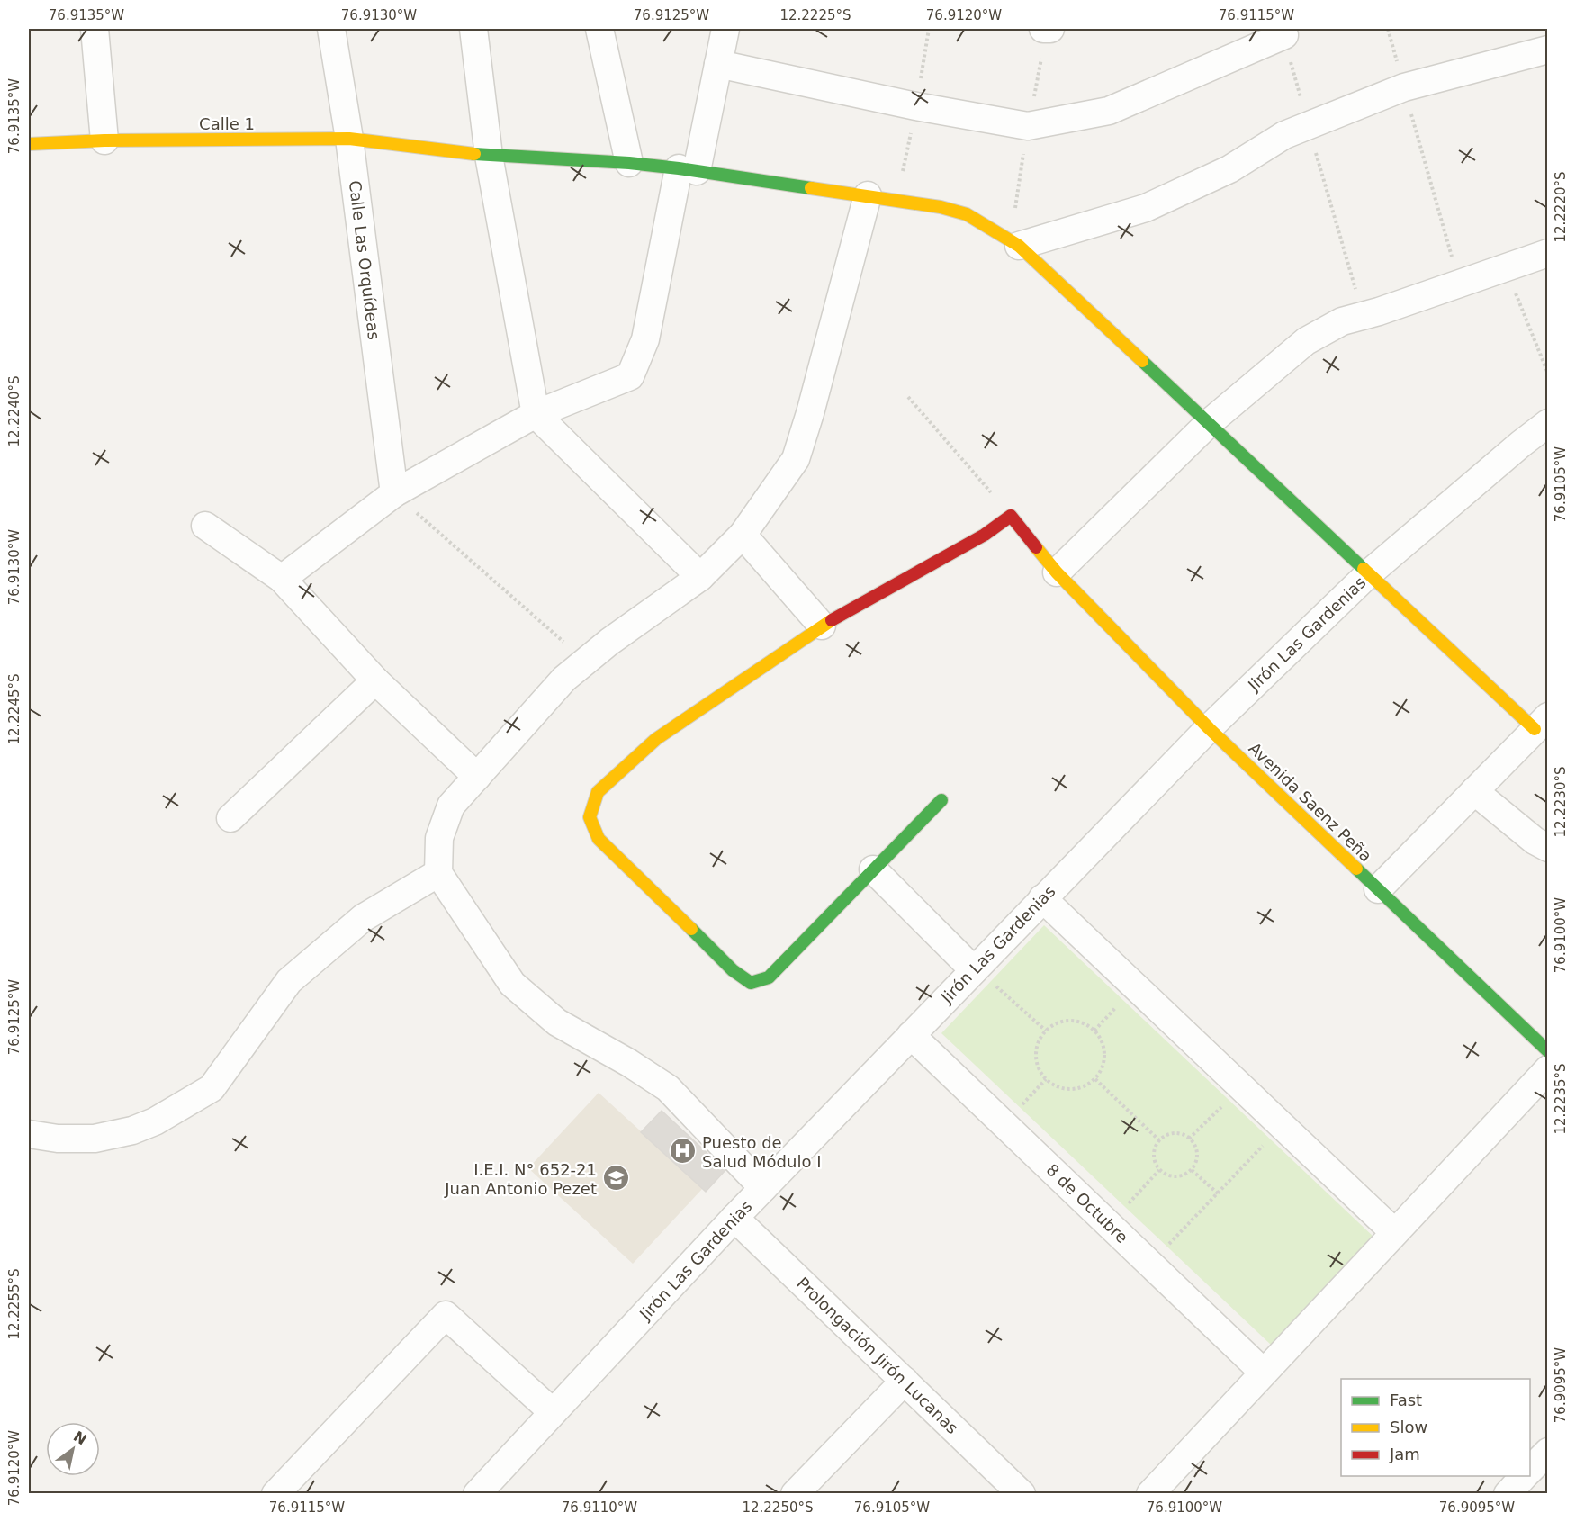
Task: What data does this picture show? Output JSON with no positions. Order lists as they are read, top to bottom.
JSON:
{
  "streets": {
    "street": [
      "Calle 1",
      "Calle Las Orquídeas",
      "Jirón Las Gardenias",
      "Avenida Saenz Peña",
      "8 de Octubre",
      "Prolongación Jirón Lucanas"
    ]
  },
  "crossings": [
    ["Calle 1", "Calle Las Orquídeas"],
    ["Calle 1", "Jirón Las Gardenias"],
    ["Jirón Las Gardenias", "Avenida Saenz Peña"],
    ["Jirón Las Gardenias", "8 de Octubre"],
    ["Jirón Las Gardenias", "Prolongación Jirón Lucanas"]
  ],
  "places": {
    "hospital": ["Puesto de Salud Módulo I"],
    "school or university": ["I.E.I. N° 652-21 Juan Antonio Pezet"]
  },
  "legend": ["Fast", "Slow", "Jam"],
  "north": "top right",
  "coordinates": [
    "76.9135°W",
    "76.9130°W",
    "76.9125°W",
    "12.2225°S",
    "76.9120°W",
    "76.9115°W",
    "12.2220°S",
    "12.2240°S",
    "76.9105°W",
    "12.2245°S",
    "12.2230°S",
    "76.9100°W",
    "12.2235°S",
    "12.2255°S",
    "76.9095°W",
    "76.9110°W",
    "12.2250°S"
  ]
}
